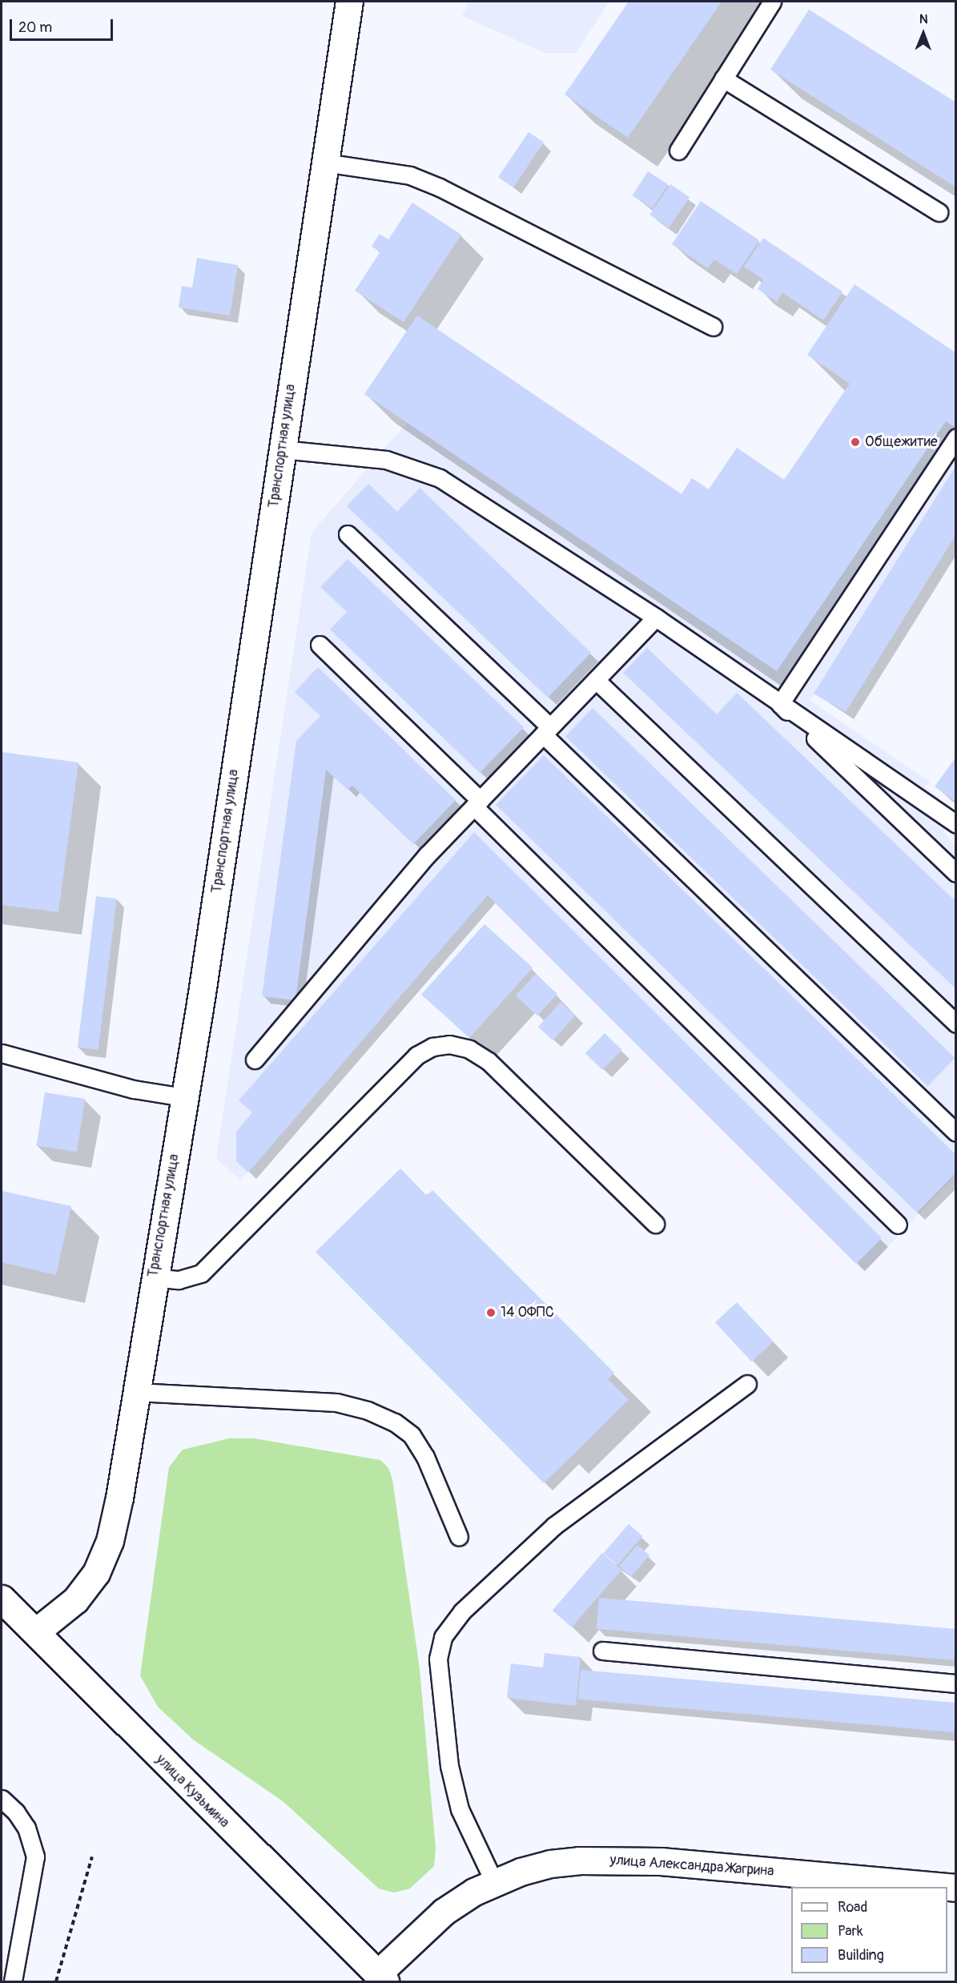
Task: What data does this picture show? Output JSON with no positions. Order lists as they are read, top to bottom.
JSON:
{
  "streets": {
    "street": ["Транспортная улица", "улица Кузьмина", "улица Александра Жагрина"]
  },
  "crossings": [
    ["Транспортная улица", "улица Кузьмина"],
    ["улица Кузьмина", "улица Александра Жагрина"]
  ],
  "places": ["Общежитие", "14 ОФПС"],
  "legend": ["Road", "Park", "Building"],
  "scale_bar": "20 m",
  "north": "top"
}
